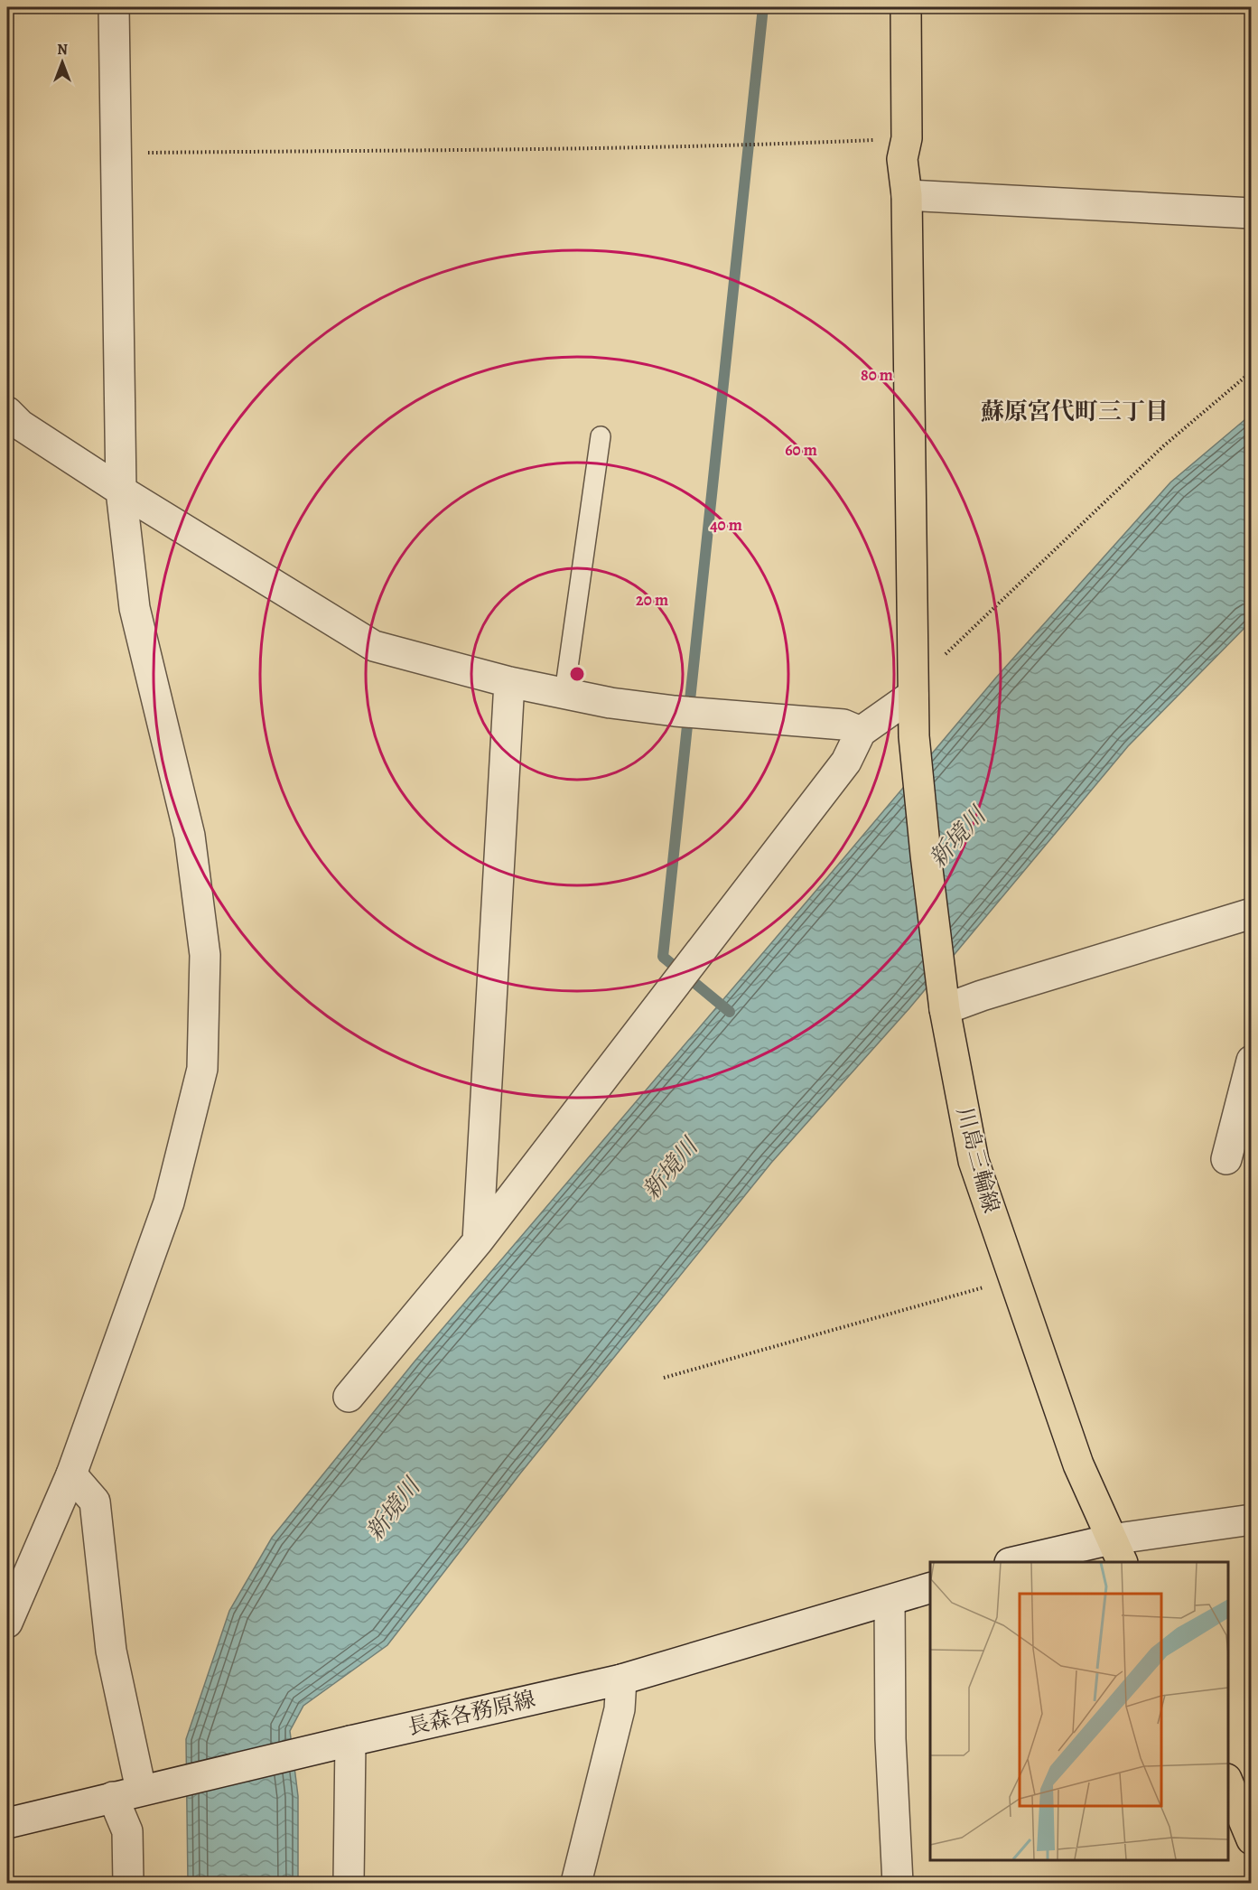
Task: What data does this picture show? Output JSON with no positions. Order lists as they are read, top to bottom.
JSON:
{
  "streets": {
    "main road": ["川島三輪線"],
    "street": ["長森各務原線"]
  },
  "districts": ["蘇原宮代町三丁目"],
  "water": ["新境川"],
  "north": "top",
  "rings": [
    "80 m",
    "60 m",
    "40 m",
    "20 m"
  ]
}
